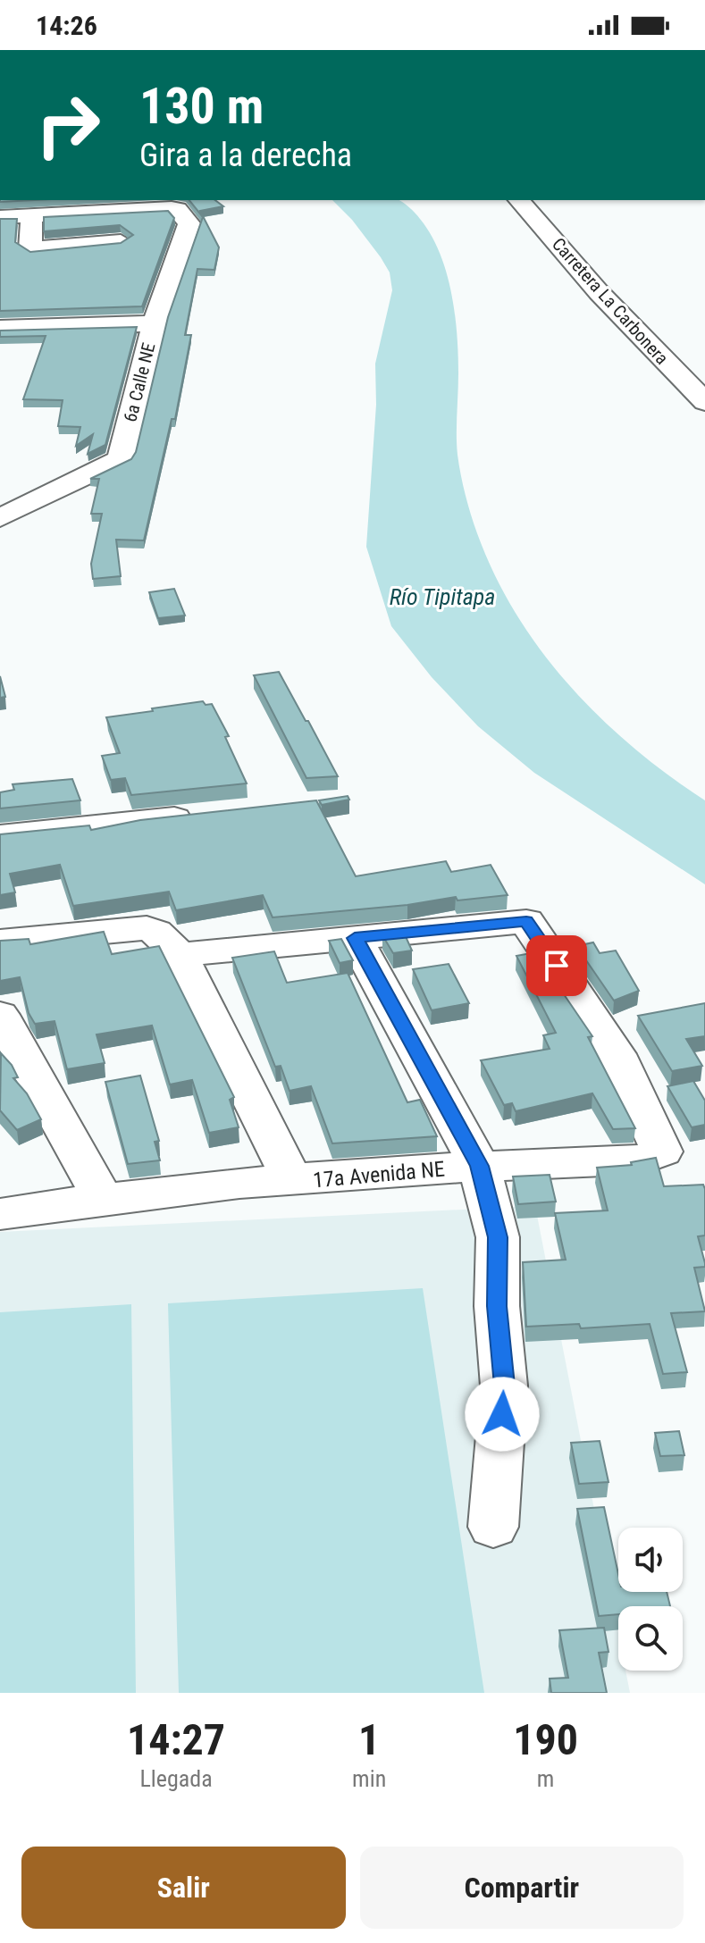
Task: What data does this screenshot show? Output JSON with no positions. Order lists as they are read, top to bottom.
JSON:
{
  "streets": {
    "street": ["Carretera La Carbonera", "6a Calle NE", "17a Avenida NE"]
  },
  "water": ["Río Tipitapa"],
  "page": {
    "status": "14:26",
    "turn": ["130 m", "Gira a la derecha"],
    "eta": [
      "14:27",
      "Llegada",
      "1",
      "min",
      "190",
      "m"
    ],
    "buttons": ["Salir", "Compartir"]
  }
}
